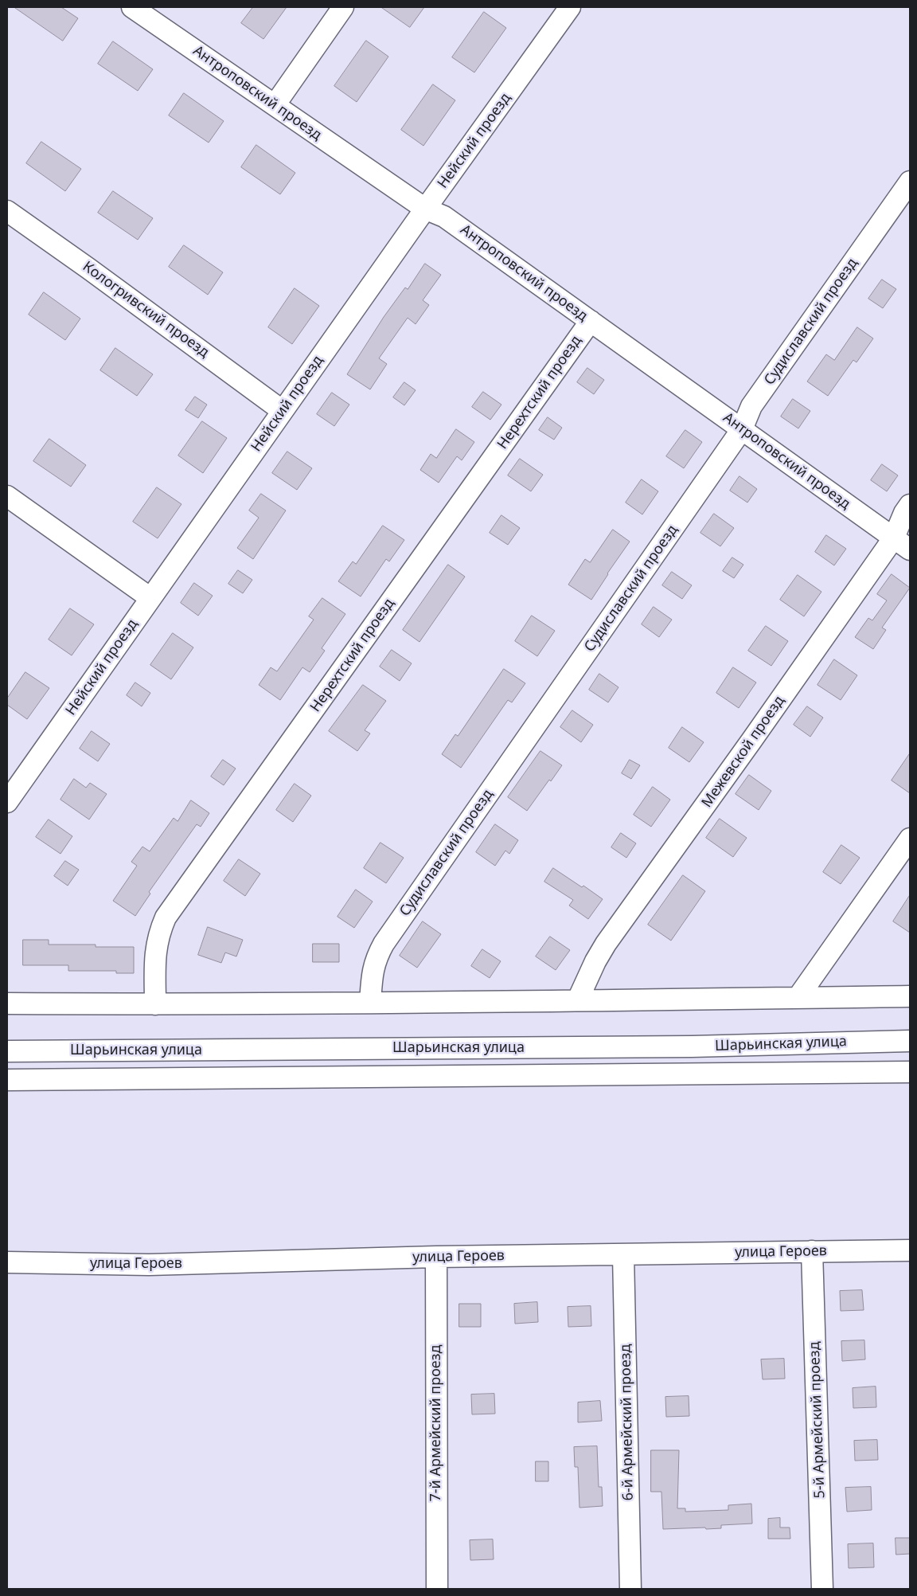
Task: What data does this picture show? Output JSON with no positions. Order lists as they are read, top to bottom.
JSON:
{
  "streets": {
    "street": [
      "Антроповский проезд",
      "Нейский проезд",
      "Кологривский проезд",
      "Судиславский проезд",
      "Нерехтский проезд",
      "Межевской проезд",
      "Шарьинская улица",
      "улица Героев",
      "5-й Армейский проезд",
      "6-й Армейский проезд",
      "7-й Армейский проезд"
    ]
  },
  "crossings": [
    ["Антроповский проезд", "Нейский проезд"],
    ["Антроповский проезд", "Судиславский проезд"],
    ["Антроповский проезд", "Нерехтский проезд"],
    ["Антроповский проезд", "Межевской проезд"],
    ["Нейский проезд", "Кологривский проезд"],
    ["улица Героев", "5-й Армейский проезд"],
    ["улица Героев", "6-й Армейский проезд"],
    ["улица Героев", "7-й Армейский проезд"]
  ]
}
